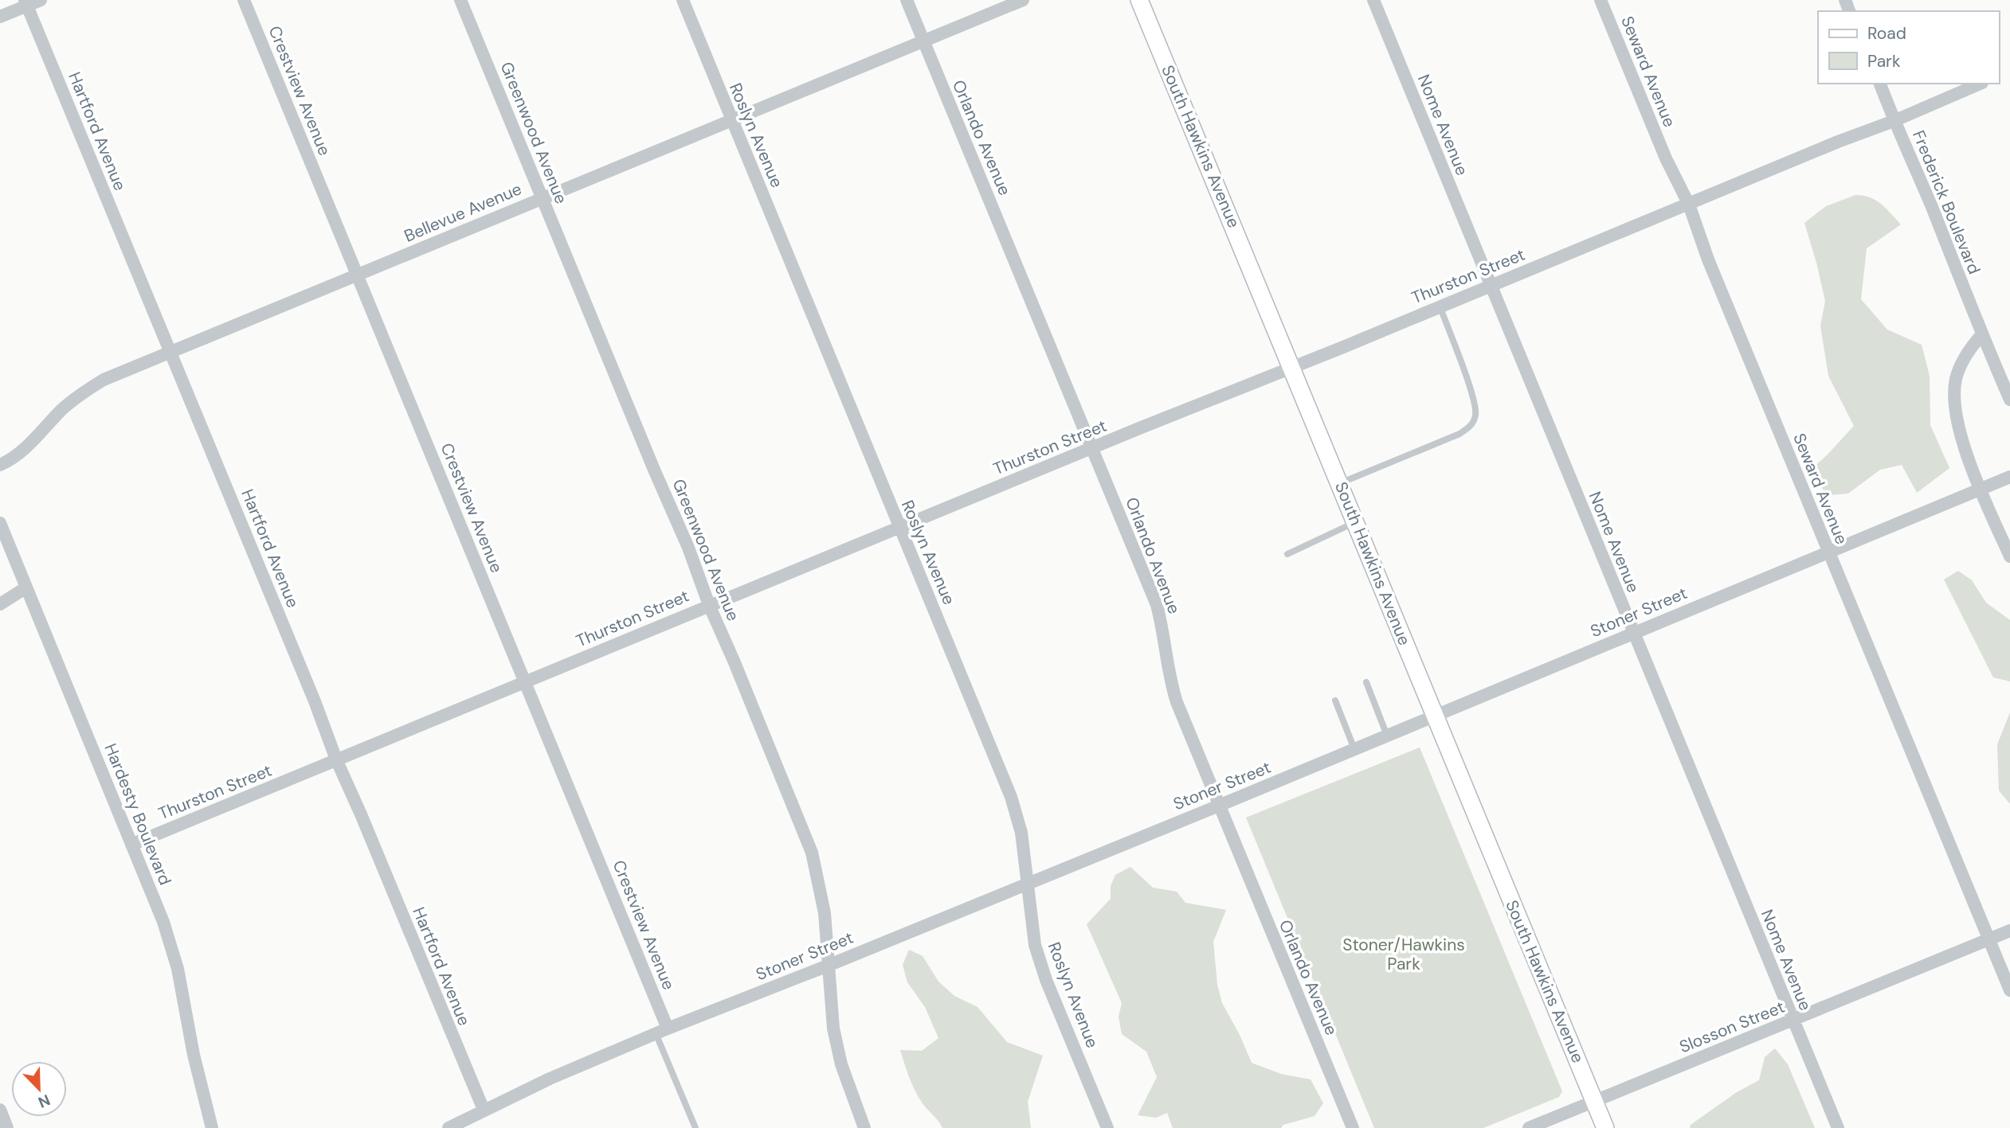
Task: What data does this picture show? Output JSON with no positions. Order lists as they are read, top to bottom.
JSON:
{
  "streets": {
    "street": [
      "Seward Avenue",
      "Crestview Avenue",
      "Nome Avenue",
      "Hartford Avenue",
      "Greenwood Avenue",
      "Roslyn Avenue",
      "Orlando Avenue",
      "South Hawkins Avenue",
      "Frederick Boulevard",
      "Bellevue Avenue",
      "Thurston Street",
      "Stoner Street",
      "Hardesty Boulevard",
      "Slosson Street"
    ]
  },
  "crossings": [
    ["Seward Avenue", "Thurston Street"],
    ["Seward Avenue", "Stoner Street"],
    ["Seward Avenue", "Slosson Street"],
    ["Crestview Avenue", "Bellevue Avenue"],
    ["Crestview Avenue", "Thurston Street"],
    ["Crestview Avenue", "Stoner Street"],
    ["Nome Avenue", "Thurston Street"],
    ["Nome Avenue", "Stoner Street"],
    ["Nome Avenue", "Slosson Street"],
    ["Hartford Avenue", "Bellevue Avenue"],
    ["Hartford Avenue", "Thurston Street"],
    ["Hartford Avenue", "Stoner Street"],
    ["Greenwood Avenue", "Bellevue Avenue"],
    ["Greenwood Avenue", "Thurston Street"],
    ["Greenwood Avenue", "Stoner Street"],
    ["Roslyn Avenue", "Bellevue Avenue"],
    ["Roslyn Avenue", "Thurston Street"],
    ["Roslyn Avenue", "Stoner Street"],
    ["Orlando Avenue", "Bellevue Avenue"],
    ["Orlando Avenue", "Thurston Street"],
    ["Orlando Avenue", "Stoner Street"],
    ["South Hawkins Avenue", "Thurston Street"],
    ["South Hawkins Avenue", "Stoner Street"],
    ["South Hawkins Avenue", "Slosson Street"],
    ["Frederick Boulevard", "Thurston Street"],
    ["Thurston Street", "Hardesty Boulevard"]
  ],
  "parks": ["Stoner/Hawkins Park"],
  "legend": ["Road", "Park"],
  "north": "bottom right"
}
